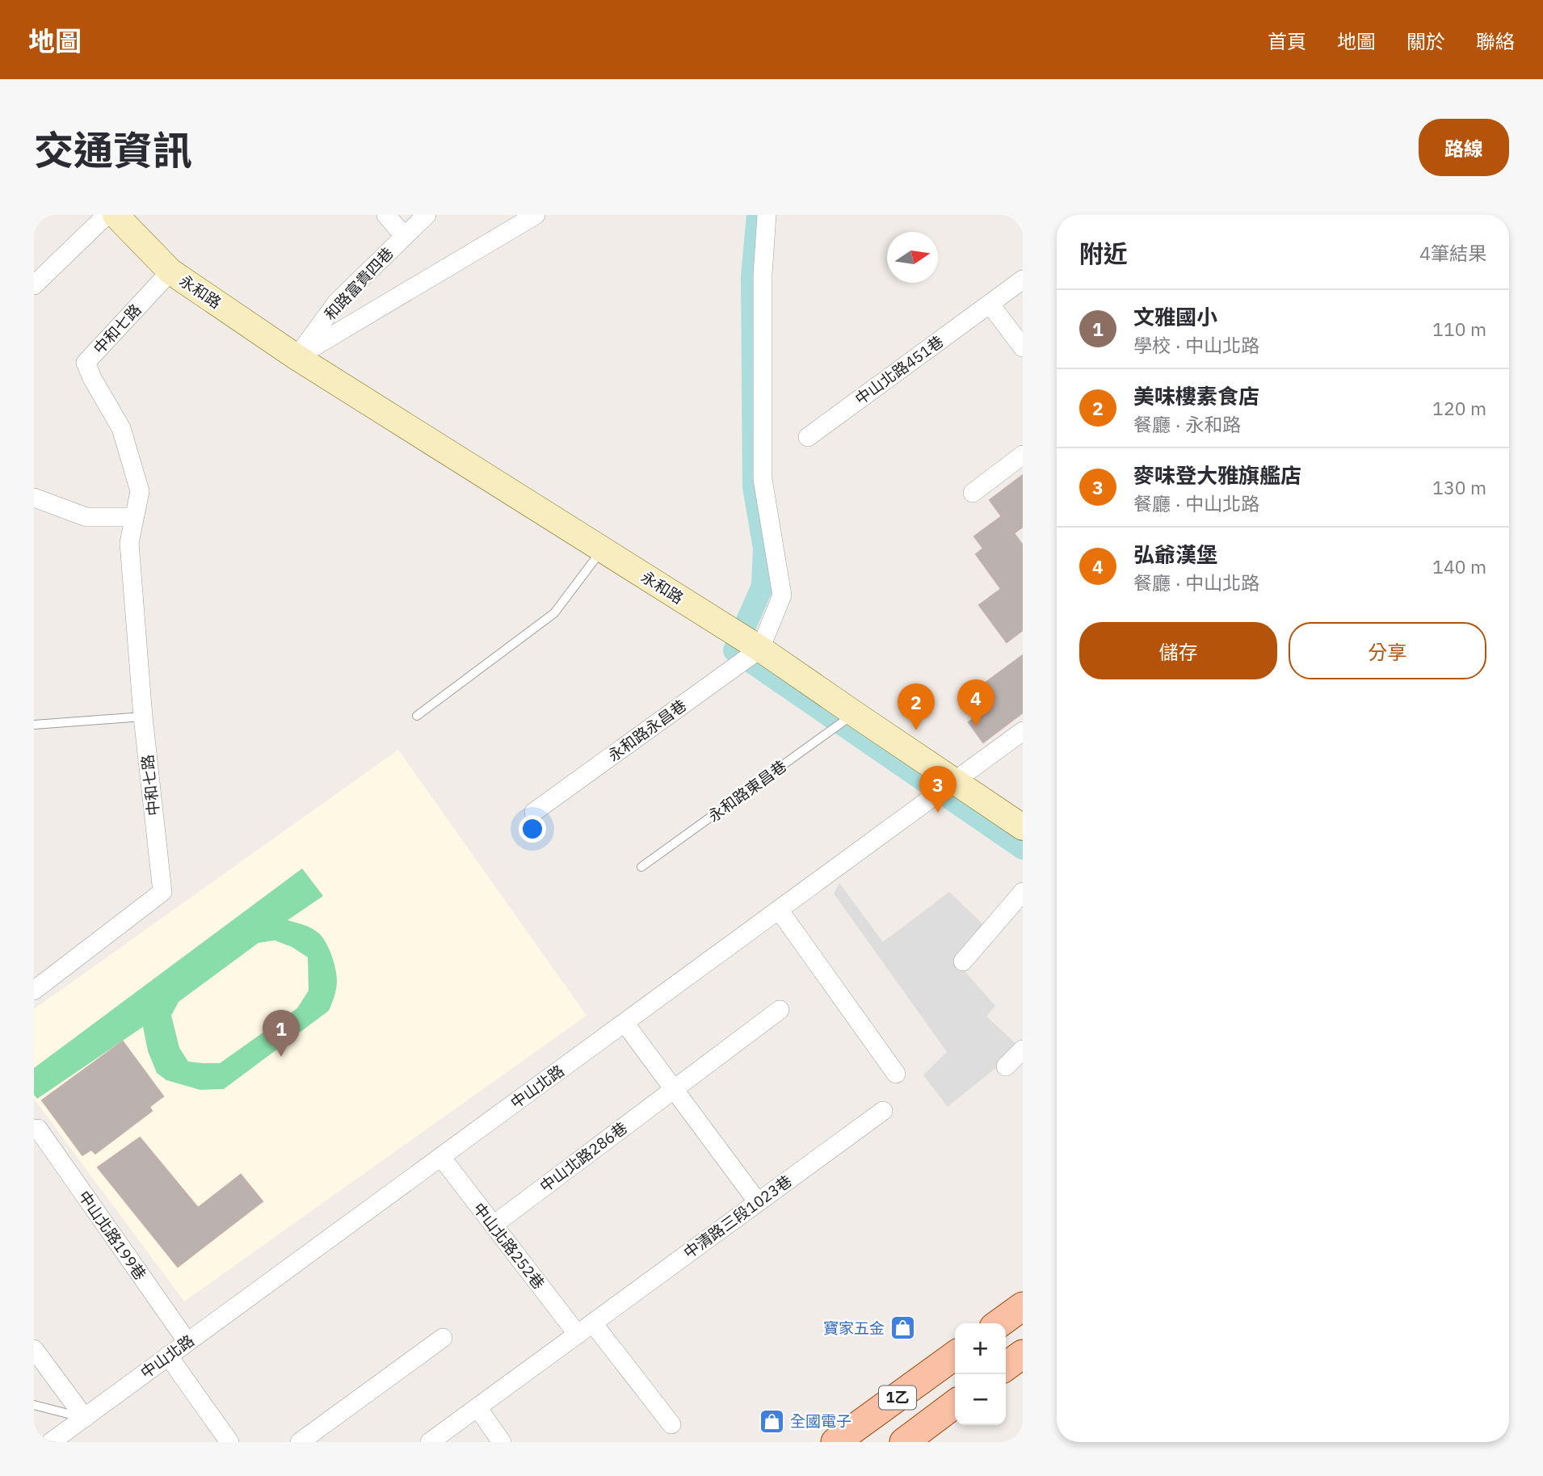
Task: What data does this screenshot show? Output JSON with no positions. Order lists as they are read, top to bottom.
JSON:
{
  "streets": {
    "main road": ["永和路", "1乙"],
    "street": [
      "和路富貴四巷",
      "中和七路",
      "中山北路451巷",
      "永和路永昌巷",
      "中山北路",
      "中山北路286巷",
      "中清路三段1023巷",
      "中山北路199巷",
      "中山北路252巷"
    ],
    "lane": ["永和路東昌巷"]
  },
  "crossings": [
    ["和路富貴四巷", "永和路"],
    ["永和路", "中和七路"],
    ["永和路", "永和路永昌巷"],
    ["永和路", "永和路東昌巷"],
    ["永和路", "中山北路"],
    ["中山北路", "中山北路199巷"],
    ["中山北路", "中山北路252巷"],
    ["中山北路286巷", "中山北路252巷"],
    ["中清路三段1023巷", "中山北路252巷"]
  ],
  "places": {
    "shop": ["寶家五金", "全國電子"]
  },
  "north": "right",
  "page": {
    "header": "地圖",
    "nav": [
      "首頁",
      "地圖",
      "關於",
      "聯絡"
    ],
    "title": "交通資訊",
    "buttons": [
      "路線",
      ["儲存", "分享"]
    ],
    "heading": ["附近", "4筆結果"],
    "list": [
      {
        "mark": "1",
        "name": "文雅國小",
        "note": "學校 · 中山北路",
        "value": "110 m"
      },
      {
        "mark": "2",
        "name": "美味樓素食店",
        "note": "餐廳 · 永和路",
        "value": "120 m"
      },
      {
        "mark": "3",
        "name": "麥味登大雅旗艦店",
        "note": "餐廳 · 中山北路",
        "value": "130 m"
      },
      {
        "mark": "4",
        "name": "弘爺漢堡",
        "note": "餐廳 · 中山北路",
        "value": "140 m"
      }
    ],
    "pins": [
      "4",
      "2",
      "3",
      "1"
    ],
    "map_buttons": ["+", "−"]
  }
}
